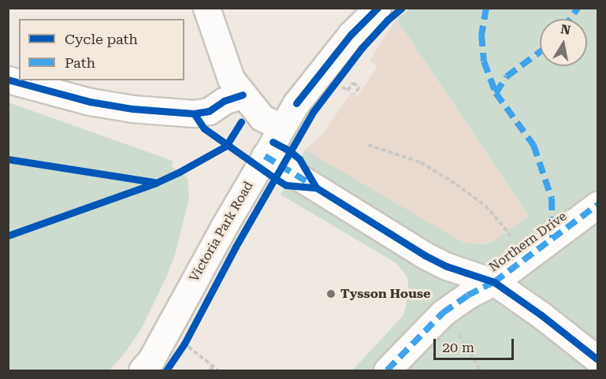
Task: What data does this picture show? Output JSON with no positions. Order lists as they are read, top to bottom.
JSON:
{
  "streets": {
    "street": ["Victoria Park Road", "Northern Drive"]
  },
  "places": ["Tysson House"],
  "legend": ["Cycle path", "Path"],
  "scale_bar": "20 m",
  "north": "top"
}
